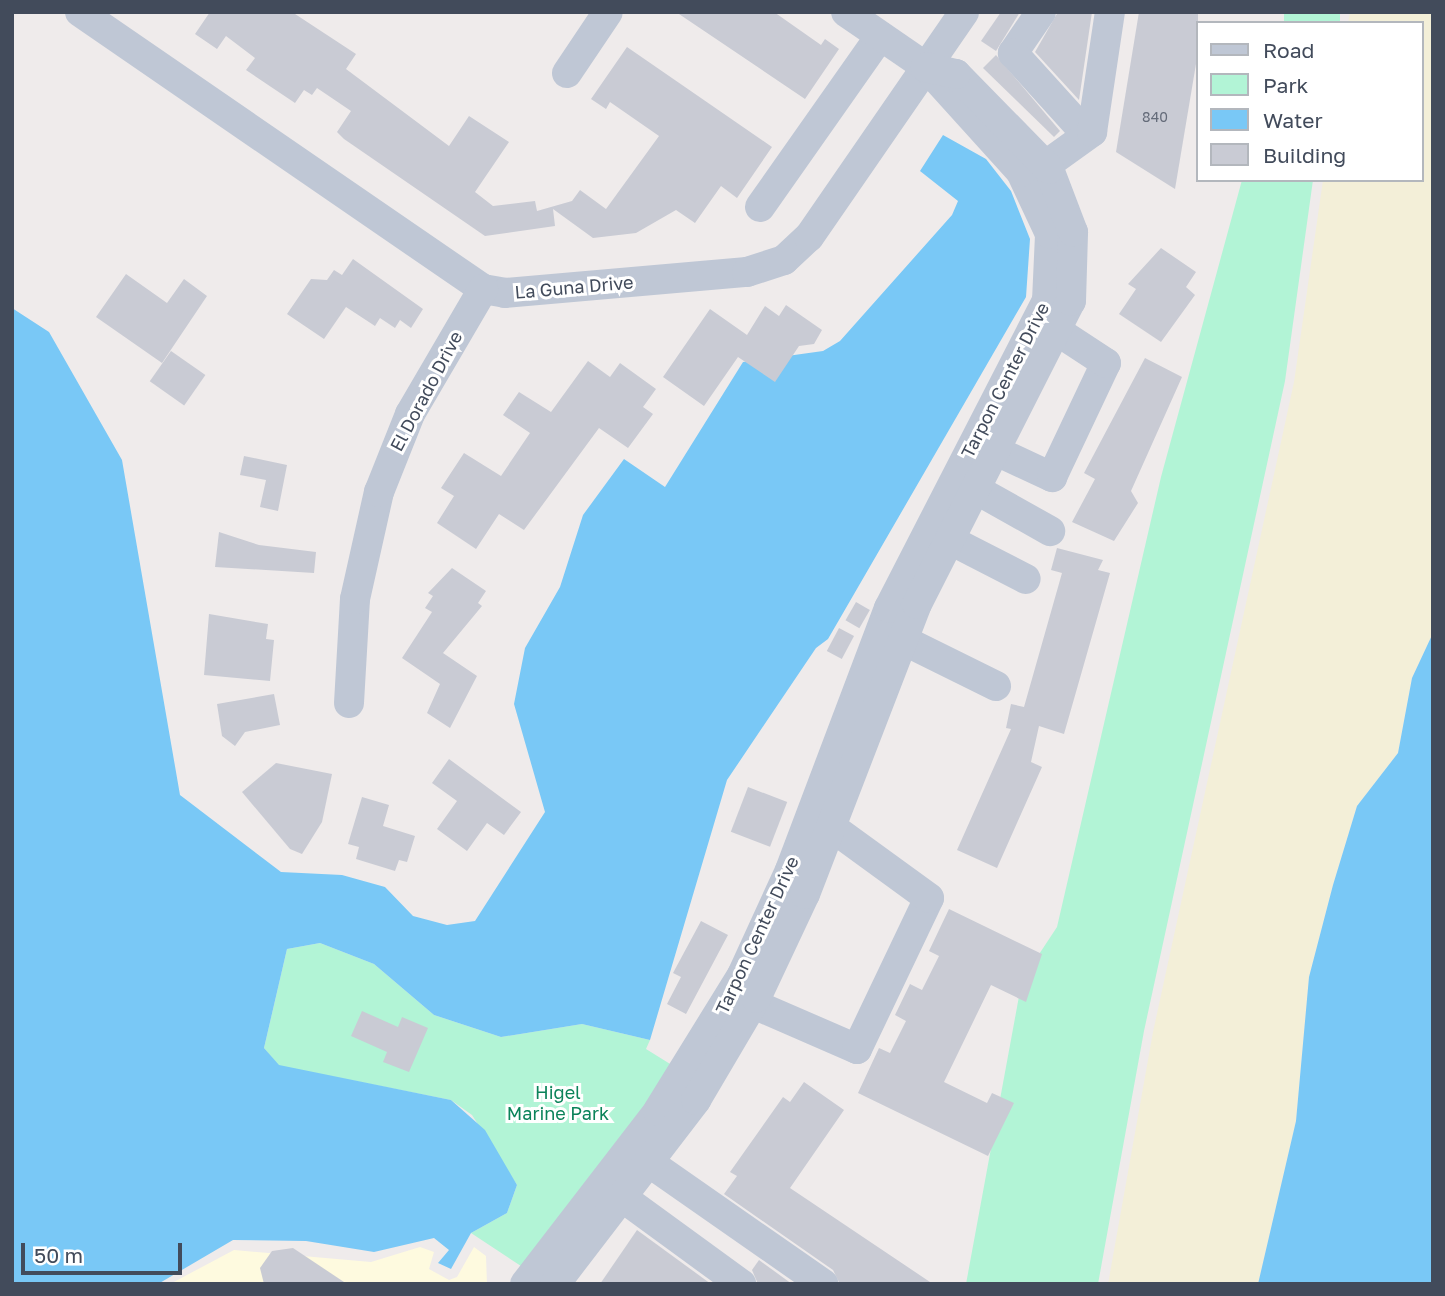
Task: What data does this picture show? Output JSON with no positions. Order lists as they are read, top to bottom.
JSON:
{
  "streets": {
    "street": ["La Guna Drive", "Tarpon Center Drive", "El Dorado Drive"]
  },
  "crossings": [
    ["La Guna Drive", "Tarpon Center Drive"],
    ["La Guna Drive", "El Dorado Drive"]
  ],
  "parks": ["Higel Marine Park"],
  "house_numbers": ["840"],
  "legend": [
    "Road",
    "Park",
    "Water",
    "Building"
  ],
  "scale_bar": "50 m"
}
